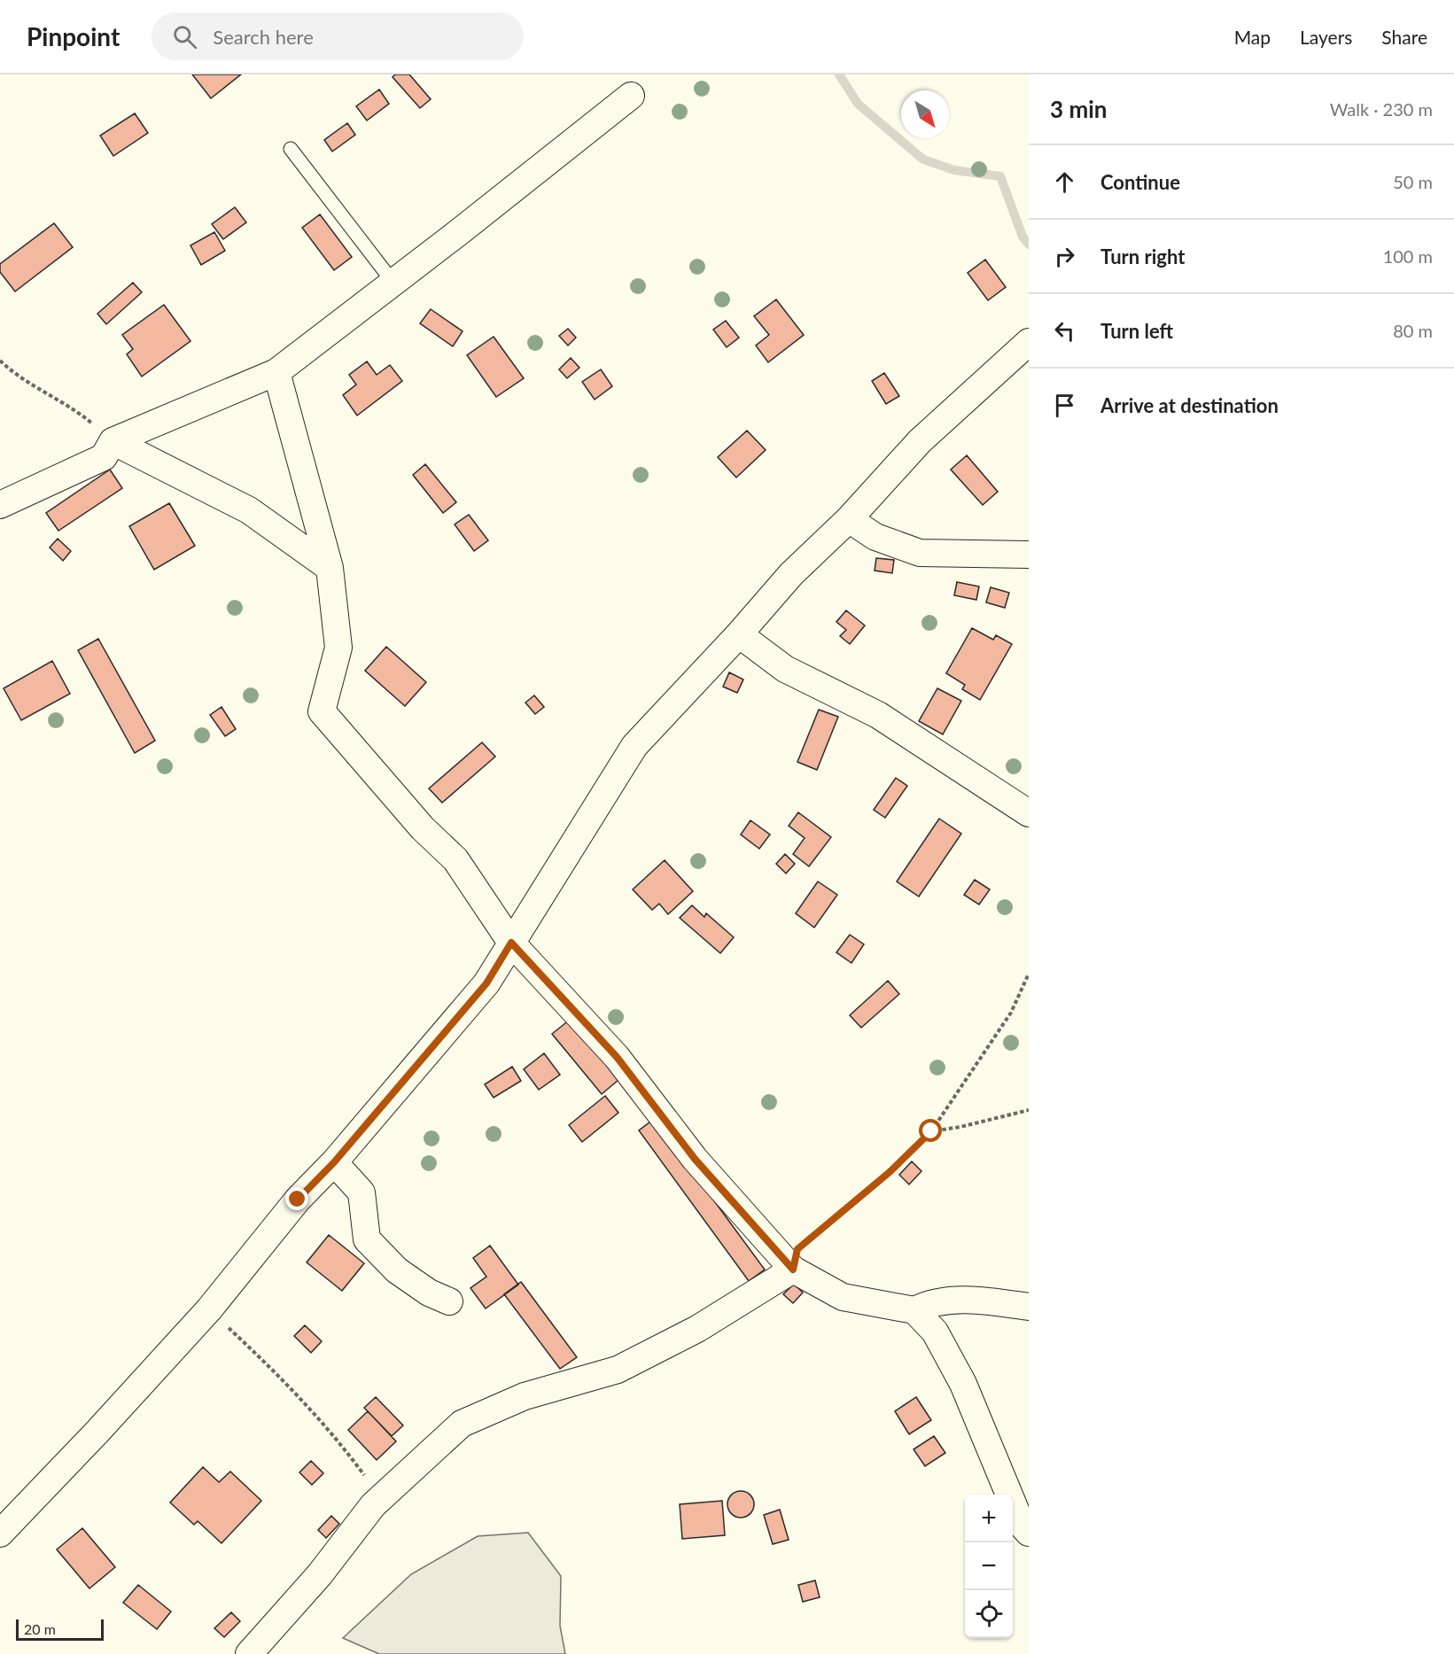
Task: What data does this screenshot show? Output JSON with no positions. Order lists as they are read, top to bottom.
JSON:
{
  "scale_bar": "20 m",
  "north": "bottom right",
  "page": {
    "header": "Pinpoint",
    "search": "Search here",
    "nav": ["Map", "Layers", "Share"],
    "heading": ["3 min", "Walk · 230 m"],
    "list": [
      ["Continue", "50 m"],
      ["Turn right", "100 m"],
      ["Turn left", "80 m"],
      "Arrive at destination"
    ],
    "map_buttons": ["+", "−"],
    "scale": "20 m"
  }
}
